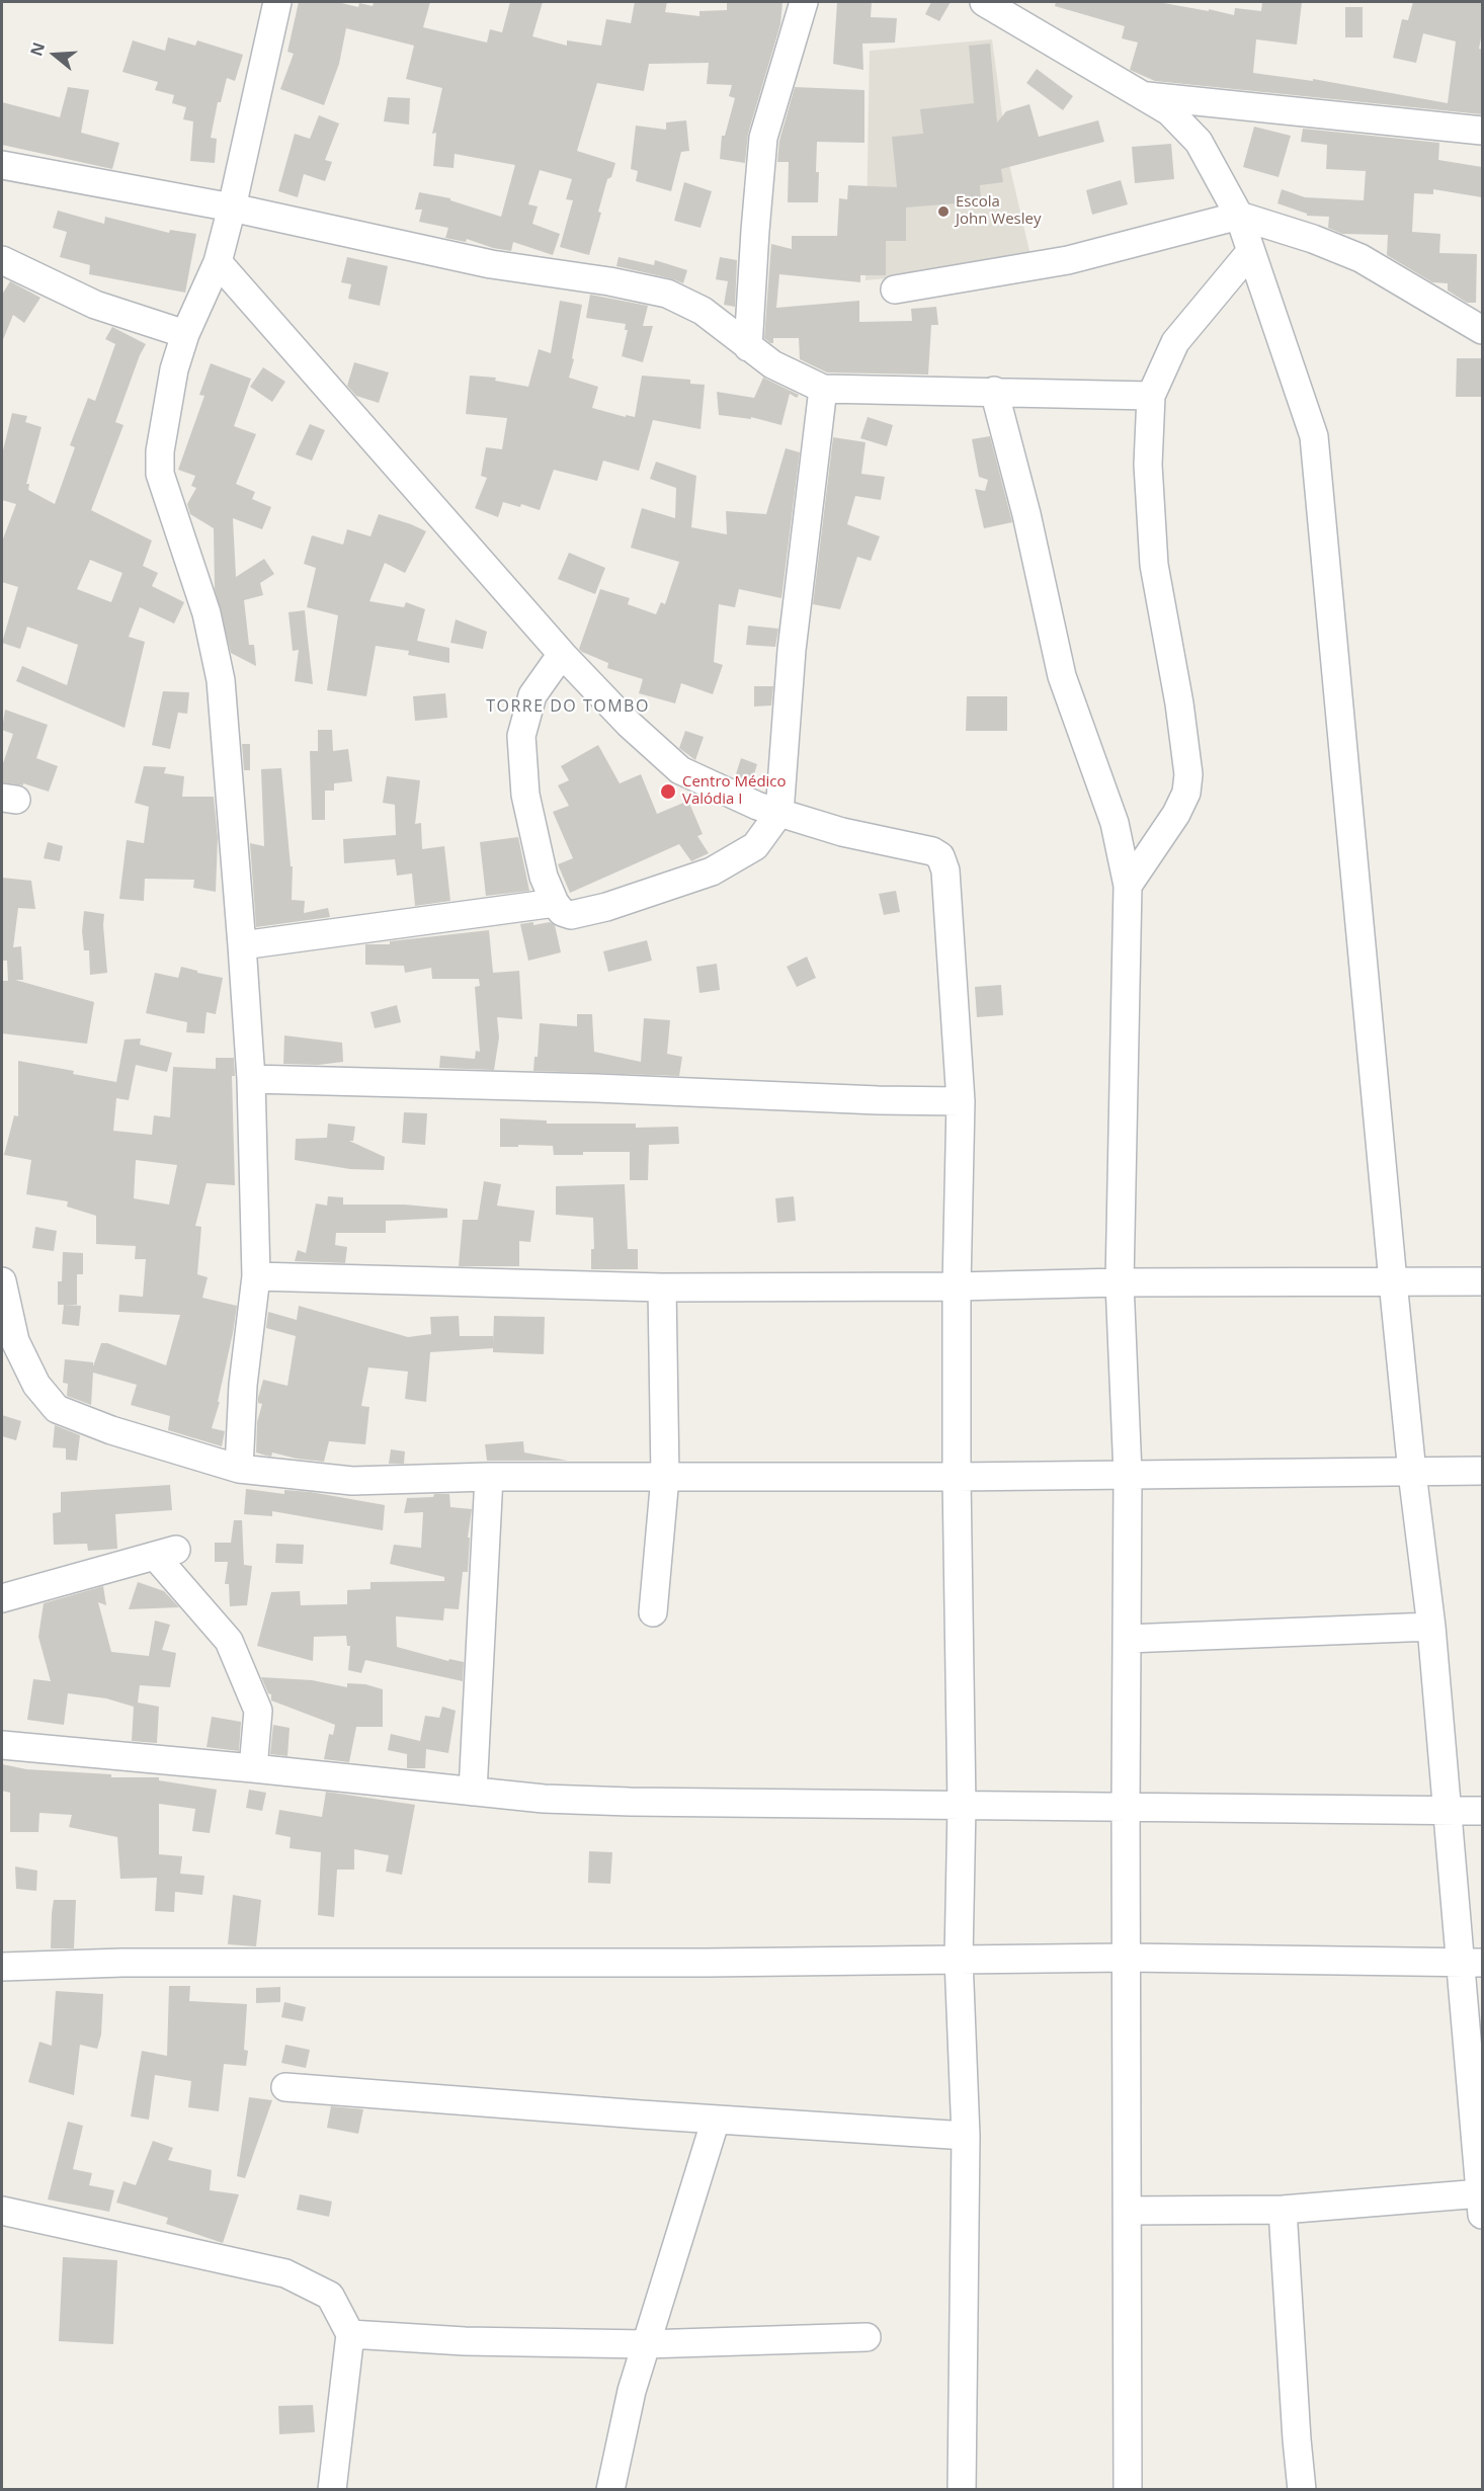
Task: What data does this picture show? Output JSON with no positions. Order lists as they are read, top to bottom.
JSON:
{
  "districts": ["TORRE DO TOMBO"],
  "places": ["Escola John Wesley", "Centro Médico Valódia I"],
  "north": "left"
}
